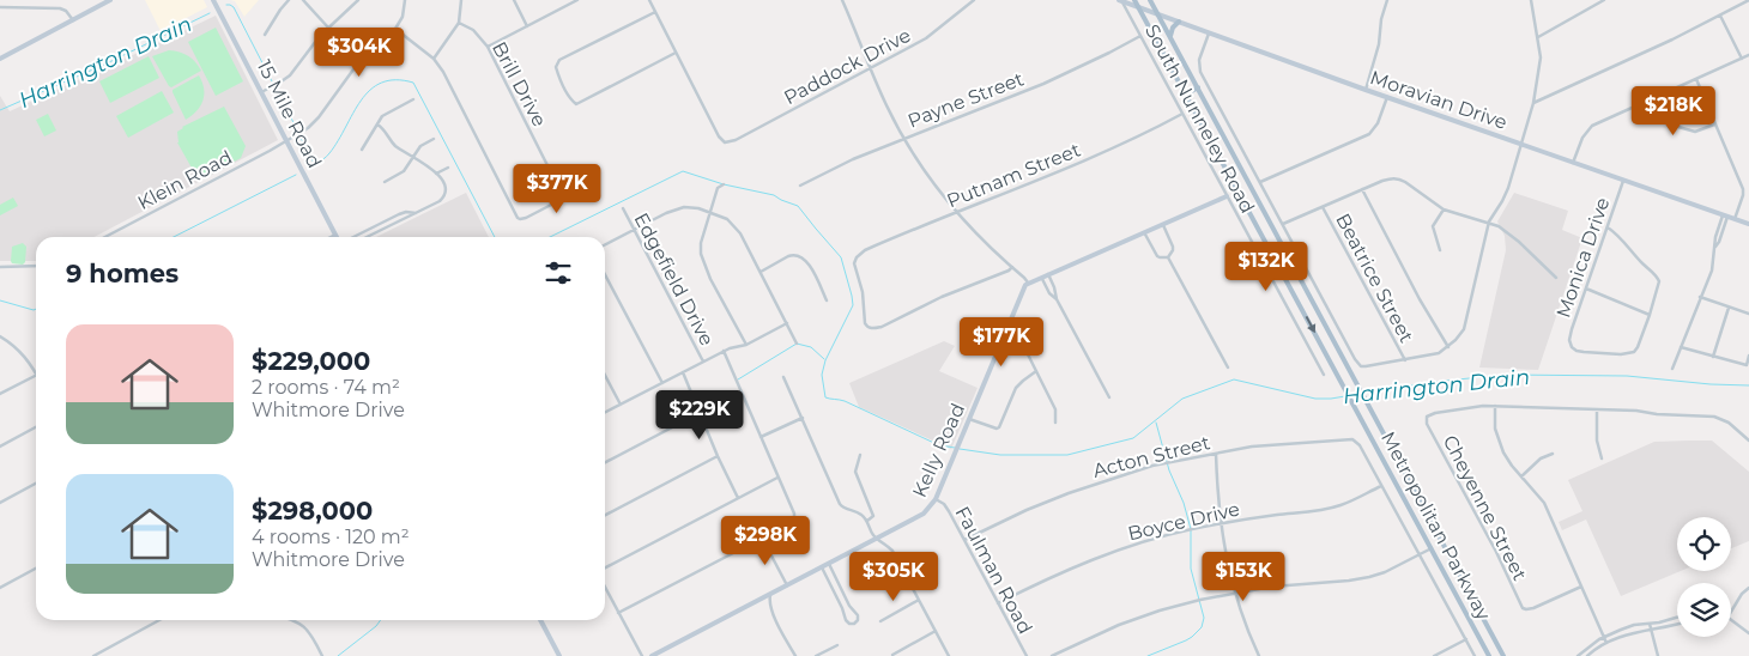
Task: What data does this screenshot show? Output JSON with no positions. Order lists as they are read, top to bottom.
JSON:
{
  "streets": {
    "main road": ["Metropolitan Parkway"],
    "street": [
      "Paddock Drive",
      "Brill Drive",
      "Payne Street",
      "Moravian Drive",
      "15 Mile Road",
      "South Nunneley Road",
      "Putnam Street",
      "Klein Road",
      "Monica Drive",
      "Beatrice Street",
      "Edgefield Drive",
      "Kelly Road",
      "Acton Street",
      "Cheyenne Street",
      "Boyce Drive",
      "Faulman Road"
    ]
  },
  "crossings": [
    ["Payne Street", "South Nunneley Road"],
    ["Moravian Drive", "South Nunneley Road"],
    ["Moravian Drive", "Monica Drive"],
    ["Moravian Drive", "Metropolitan Parkway"],
    ["15 Mile Road", "Klein Road"],
    ["South Nunneley Road", "Putnam Street"],
    ["Kelly Road", "Faulman Road"],
    ["Acton Street", "Boyce Drive"],
    ["Acton Street", "Faulman Road"],
    ["Boyce Drive", "Faulman Road"]
  ],
  "water": ["Harrington Drain"],
  "page": {
    "price": [
      "$304K",
      "$218K",
      "$377K",
      "$132K",
      "$177K",
      "$229K",
      "$298K",
      "$305K",
      "$153K"
    ],
    "heading": "9 homes",
    "list": [
      {
        "name": "$229,000",
        "note": "2 rooms · 74 m² · Whitmore Drive"
      },
      {
        "name": "$298,000",
        "note": "4 rooms · 120 m² · Whitmore Drive"
      }
    ]
  }
}
